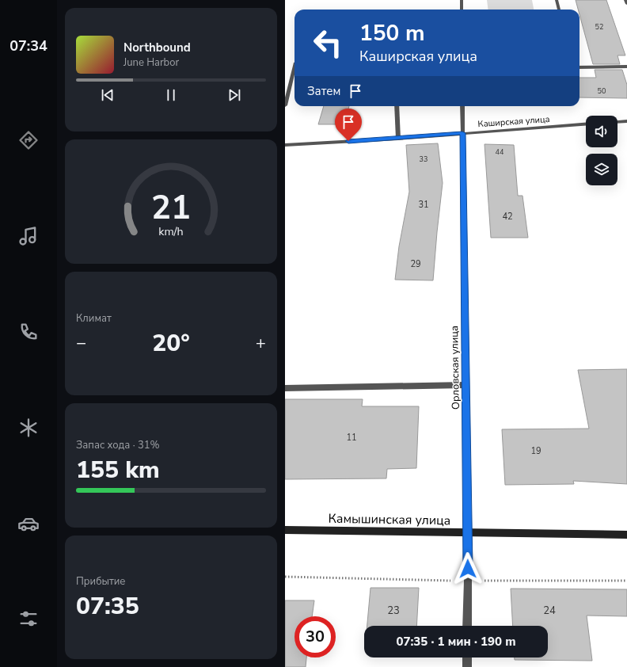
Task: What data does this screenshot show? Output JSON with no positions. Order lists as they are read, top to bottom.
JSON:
{
  "streets": {
    "street": ["Каширская улица", "Орловская улица", "Камышинская улица"]
  },
  "crossings": [
    ["Каширская улица", "Орловская улица"],
    ["Орловская улица", "Камышинская улица"]
  ],
  "house_numbers": [
    "52",
    "50",
    "44",
    "33",
    "31",
    "42",
    "29",
    "11",
    "19",
    "23",
    "24"
  ],
  "page": {
    "tabs": "07:34",
    "turn": ["150 m", "Каширская улица"],
    "song": ["Northbound", "June Harbor"],
    "then": "Затем",
    "tile": [
      "Климат",
      ["Запас хода · 31%", "155 km"],
      ["Прибытие", "07:35"]
    ],
    "heat": ["−", "20°", "+"],
    "limit": "30",
    "trip": "07:35 · 1 мин · 190 m",
    "gauge": ["21", "km/h"]
  }
}
